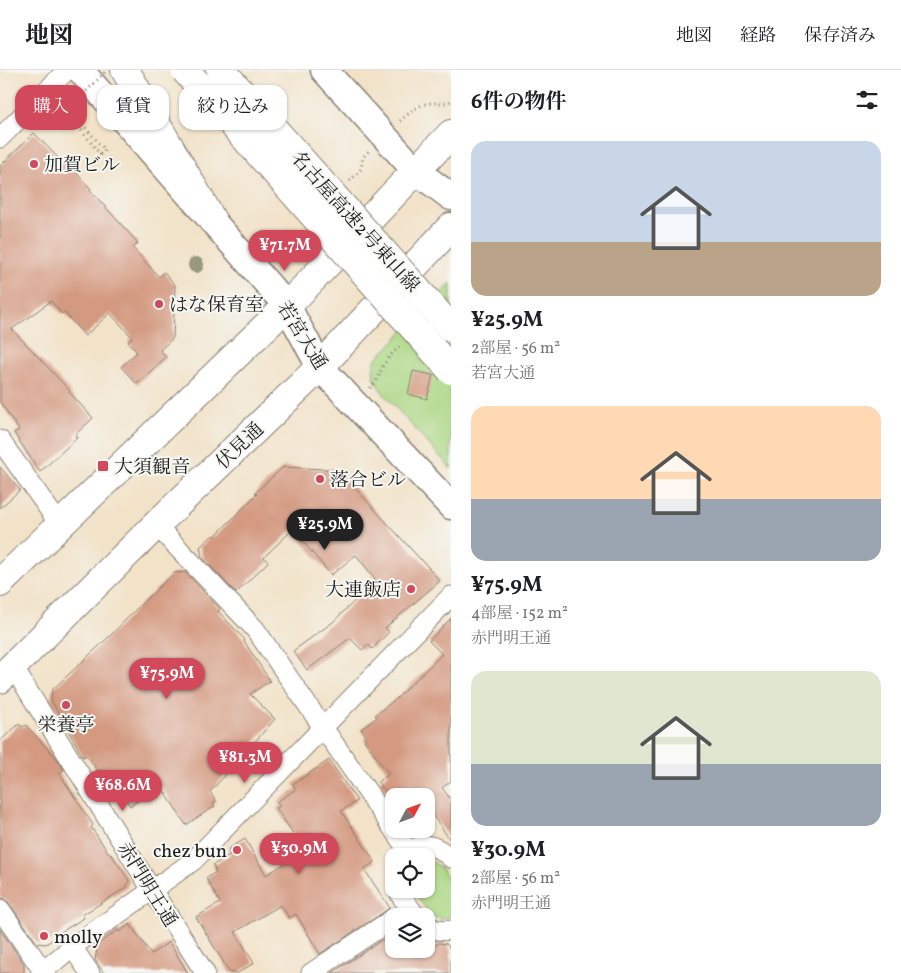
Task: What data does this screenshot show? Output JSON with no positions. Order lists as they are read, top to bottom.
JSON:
{
  "streets": {
    "highway": ["名古屋高速2号東山線", "伏見通"],
    "street": ["若宮大通", "赤門明王通"]
  },
  "crossings": [
    ["若宮大通", "伏見通"],
    ["伏見通", "赤門明王通"]
  ],
  "places": {
    "other": [
      "加賀ビル",
      "はな保育室",
      "落合ビル",
      "大連飯店",
      "栄養亭",
      "chez bun",
      "molly"
    ],
    "transit": ["大須観音"]
  },
  "north": "top right",
  "page": {
    "header": "地図",
    "nav": ["地図", "経路", "保存済み"],
    "heading": "6件の物件",
    "chip": ["購入", "賃貸", "絞り込み"],
    "list": [
      {
        "name": "¥25.9M",
        "note": "2部屋 · 56 m² · 若宮大通"
      },
      {
        "name": "¥75.9M",
        "note": "4部屋 · 152 m² · 赤門明王通"
      },
      {
        "name": "¥30.9M",
        "note": "2部屋 · 56 m² · 赤門明王通"
      }
    ],
    "price": [
      "¥71.7M",
      "¥25.9M",
      "¥75.9M",
      "¥81.3M",
      "¥68.6M",
      "¥30.9M"
    ]
  }
}
